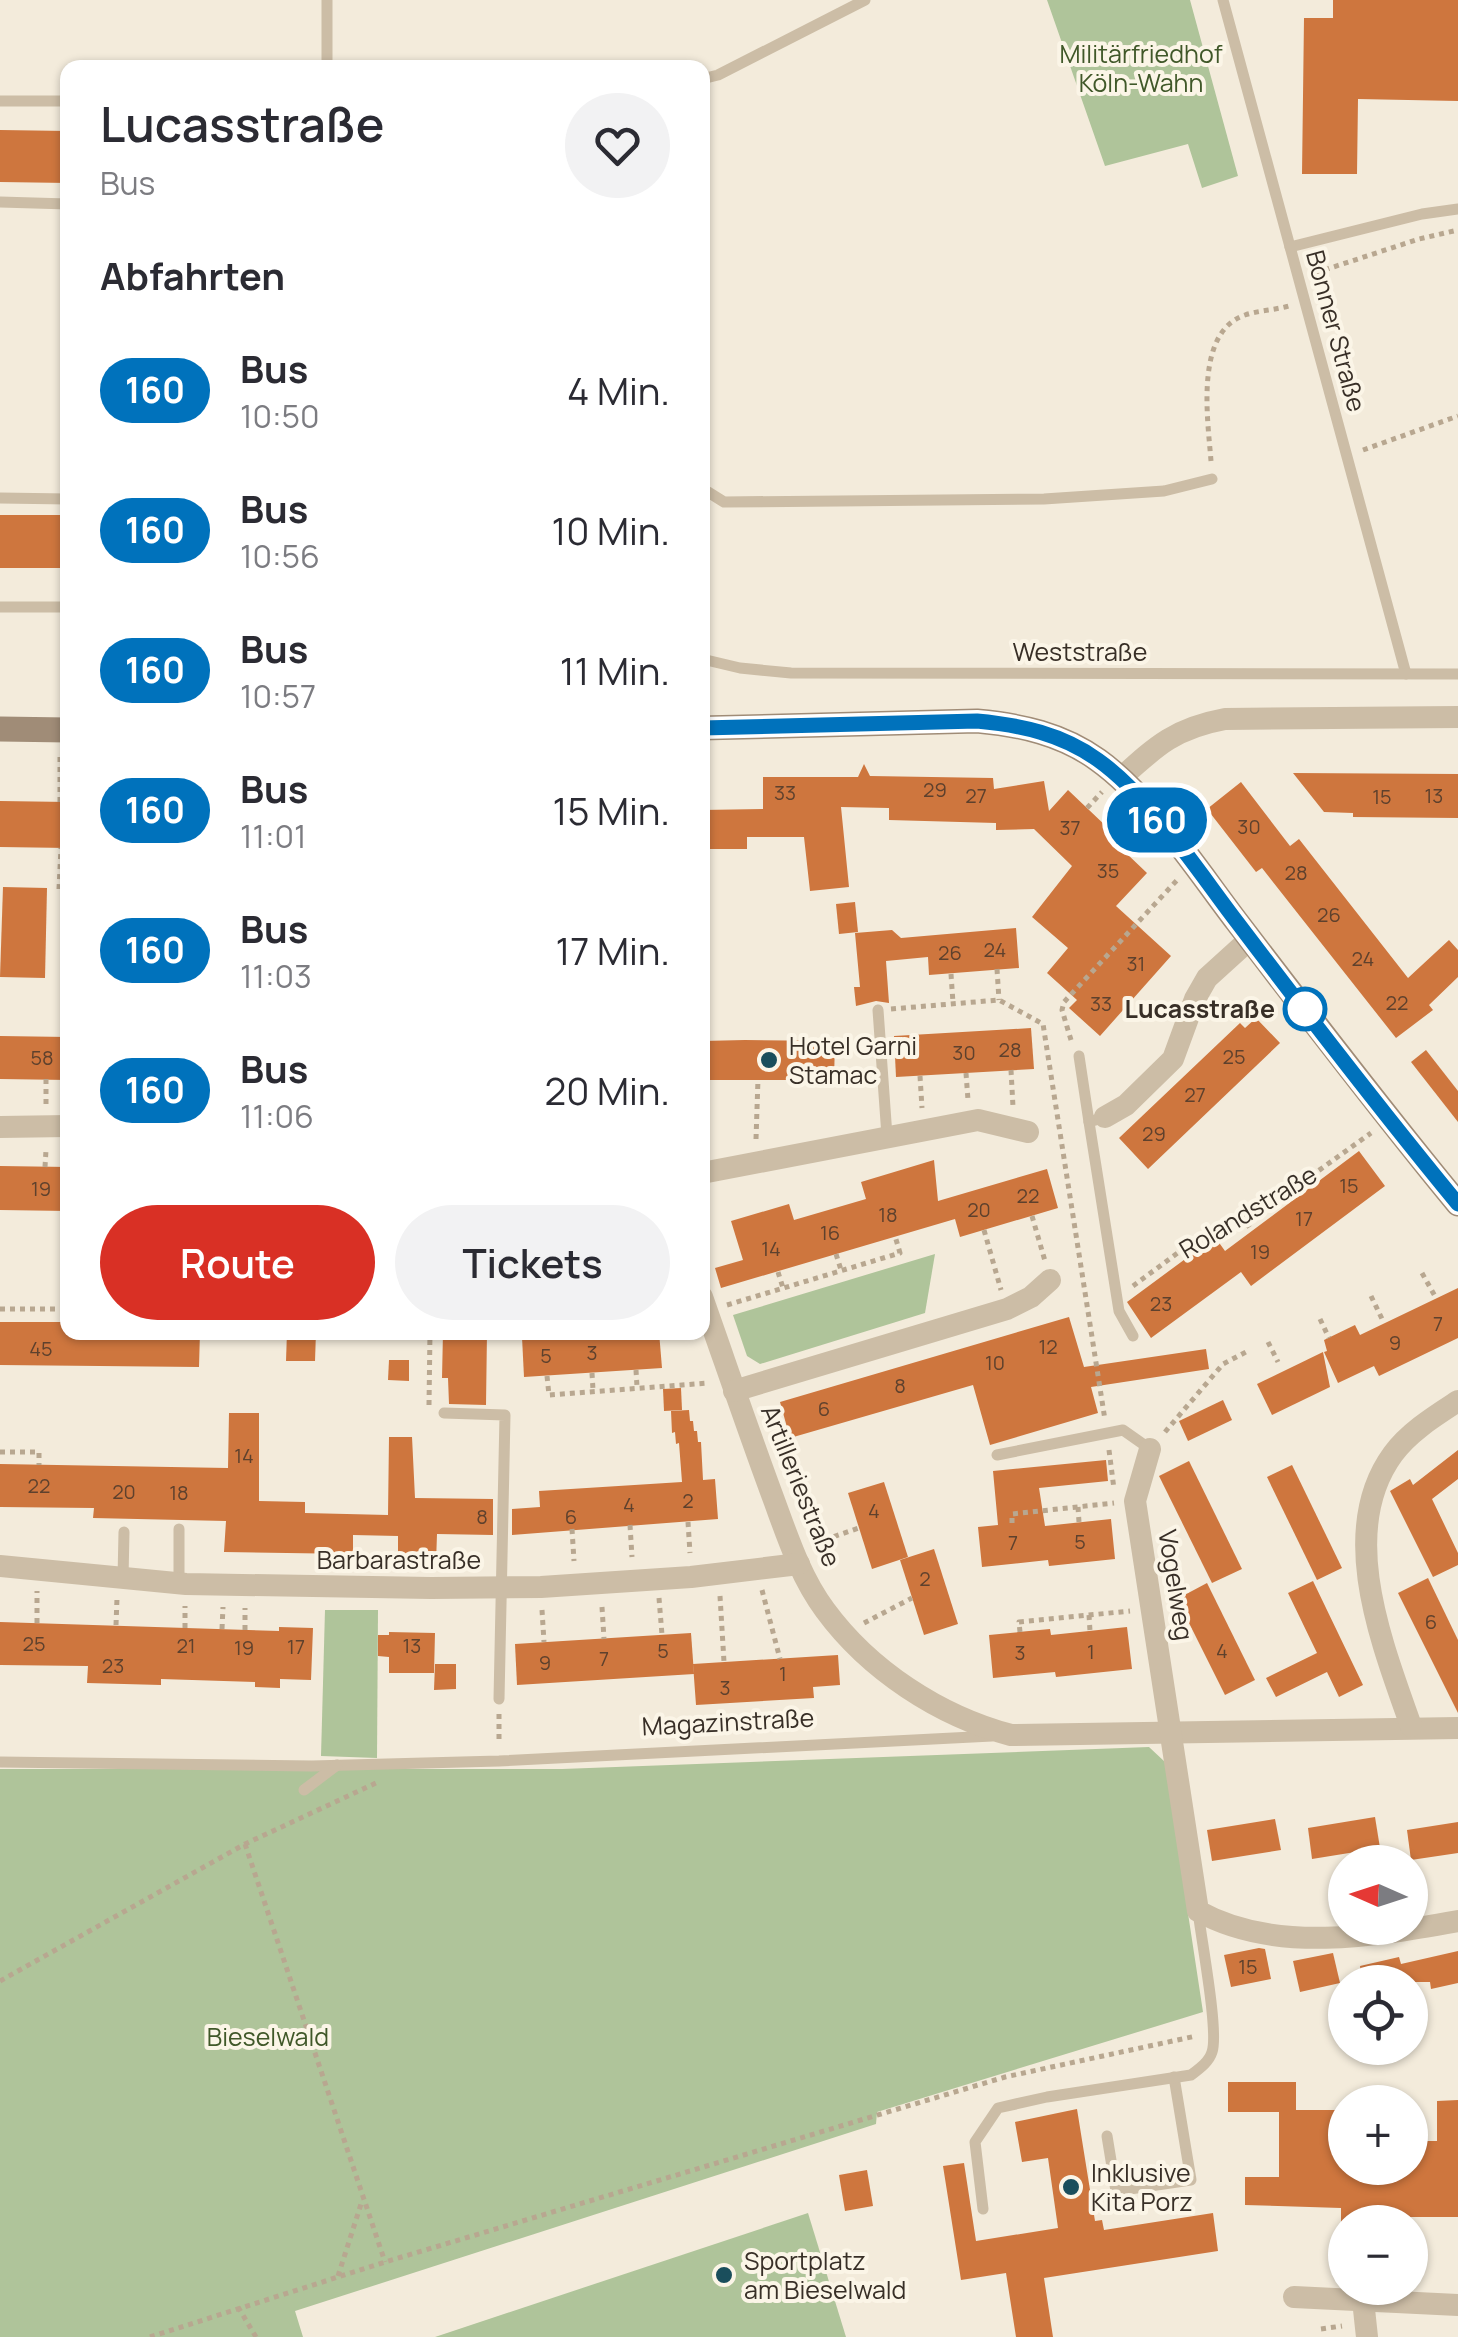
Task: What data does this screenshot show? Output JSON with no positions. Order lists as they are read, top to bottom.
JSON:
{
  "streets": {
    "street": [
      "Artilleriestraße",
      "Barbarastraße",
      "Vogelweg",
      "Magazinstraße"
    ],
    "lane": ["Bonner Straße", "Weststraße"],
    "path": ["Rolandstraße"]
  },
  "crossings": [
    ["Bonner Straße", "Weststraße"],
    ["Artilleriestraße", "Barbarastraße"],
    ["Artilleriestraße", "Magazinstraße"],
    ["Vogelweg", "Magazinstraße"]
  ],
  "parks": ["Militärfriedhof Köln-Wahn", "Bieselwald"],
  "places": [
    "Lucasstraße",
    "Hotel Garni Stamac",
    "Inklusive Kita Porz",
    "Sportplatz am Bieselwald"
  ],
  "lines": ["bus line 160"],
  "house_numbers": [
    "29",
    "33",
    "27",
    "13",
    "15",
    "30",
    "37",
    "35",
    "28",
    "26",
    "24",
    "26",
    "24",
    "31",
    "22",
    "33",
    "28",
    "30",
    "25",
    "58",
    "27",
    "29",
    "15",
    "19",
    "22",
    "20",
    "18",
    "17",
    "16",
    "14",
    "19",
    "23",
    "7",
    "9",
    "12",
    "45",
    "3",
    "5",
    "10",
    "8",
    "6",
    "14",
    "22",
    "20",
    "18",
    "2",
    "4",
    "4",
    "8",
    "6",
    "5",
    "7",
    "2",
    "6",
    "25",
    "21",
    "13",
    "17",
    "19",
    "5",
    "4",
    "1",
    "3",
    "7",
    "9",
    "23",
    "1",
    "3",
    "15"
  ],
  "north": "left",
  "page": {
    "on_map": "160",
    "heading": [
      ["Lucasstraße", "Bus"],
      "Abfahrten"
    ],
    "list": [
      {
        "mark": "160",
        "name": "Bus",
        "note": "10:50",
        "value": "4 Min."
      },
      {
        "mark": "160",
        "name": "Bus",
        "note": "10:56",
        "value": "10 Min."
      },
      {
        "mark": "160",
        "name": "Bus",
        "note": "10:57",
        "value": "11 Min."
      },
      {
        "mark": "160",
        "name": "Bus",
        "note": "11:01",
        "value": "15 Min."
      },
      {
        "mark": "160",
        "name": "Bus",
        "note": "11:03",
        "value": "17 Min."
      },
      {
        "mark": "160",
        "name": "Bus",
        "note": "11:06",
        "value": "20 Min."
      }
    ],
    "buttons": ["Route", "Tickets"],
    "map_buttons": ["+", "−"]
  }
}
